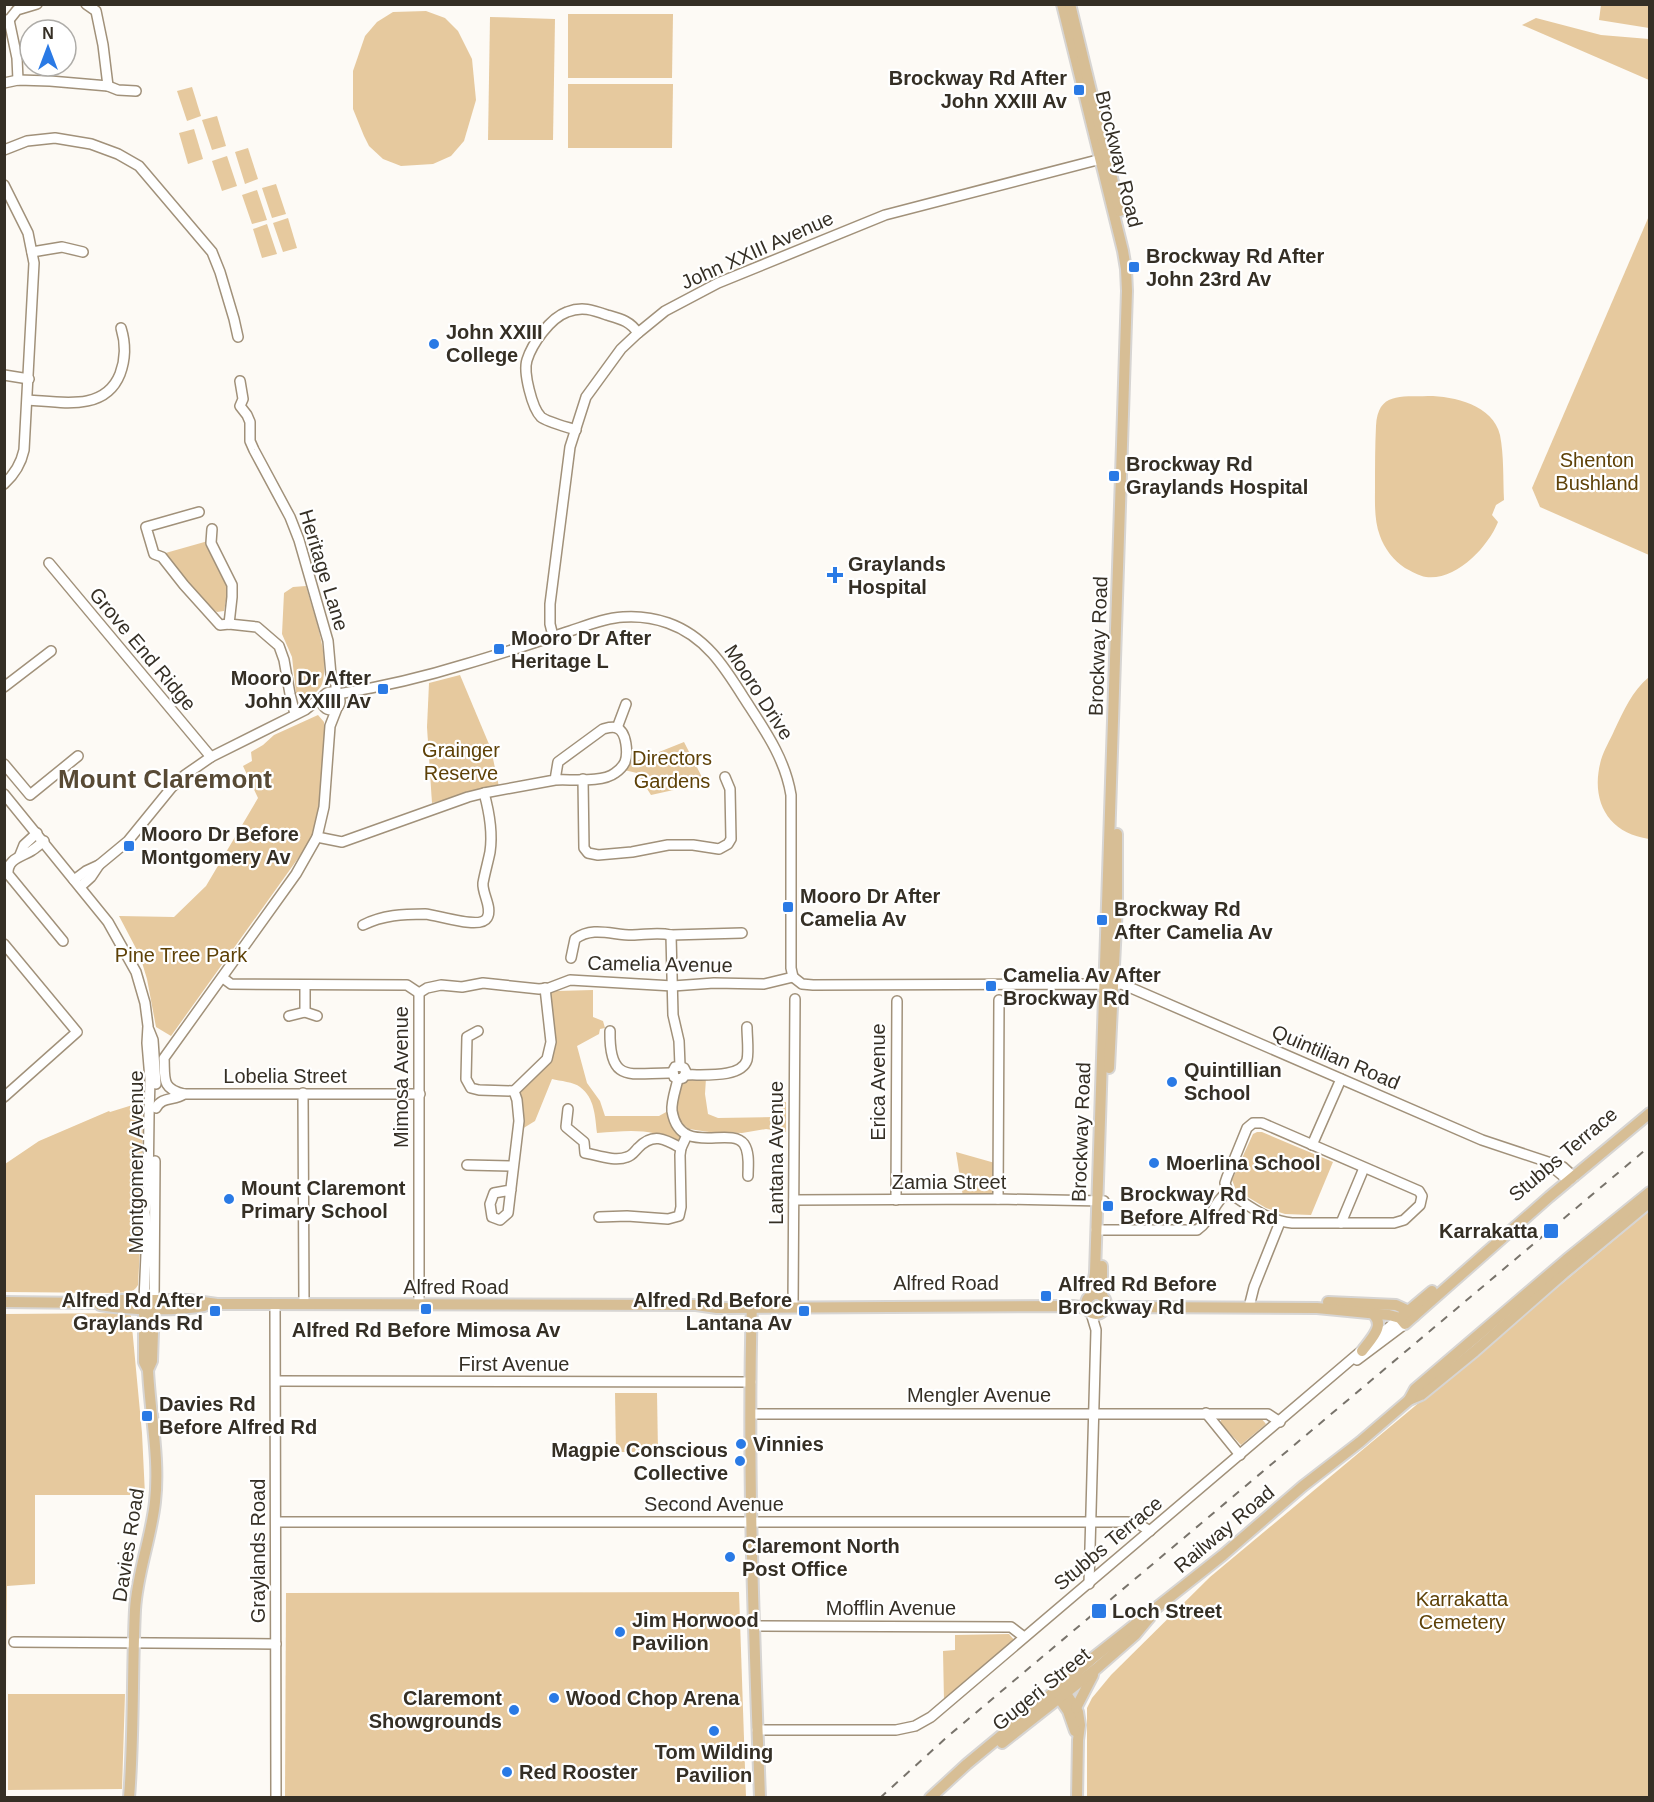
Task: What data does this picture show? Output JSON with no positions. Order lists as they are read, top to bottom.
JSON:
{
  "streets": {
    "main road": [
      "Brockway Road",
      "Stubbs Terrace",
      "Alfred Road",
      "Railway Road",
      "Davies Road",
      "Gugeri Street"
    ],
    "street": [
      "John XXIII Avenue",
      "Heritage Lane",
      "Grove End Ridge",
      "Mooro Drive",
      "Camelia Avenue",
      "Quintilian Road",
      "Lobelia Street",
      "Mimosa Avenue",
      "Erica Avenue",
      "Lantana Avenue",
      "Montgomery Avenue",
      "Zamia Street",
      "First Avenue",
      "Mengler Avenue",
      "Second Avenue",
      "Graylands Road",
      "Mofflin Avenue"
    ]
  },
  "crossings": [
    ["Brockway Road", "John XXIII Avenue"],
    ["Brockway Road", "Camelia Avenue"],
    ["Brockway Road", "Quintilian Road"],
    ["Brockway Road", "Stubbs Terrace"],
    ["Brockway Road", "Zamia Street"],
    ["Brockway Road", "Alfred Road"],
    ["Brockway Road", "Mengler Avenue"],
    ["Brockway Road", "Second Avenue"],
    ["John XXIII Avenue", "Mooro Drive"],
    ["Heritage Lane", "Mooro Drive"],
    ["Grove End Ridge", "Mooro Drive"],
    ["Mooro Drive", "Camelia Avenue"],
    ["Mooro Drive", "Montgomery Avenue"],
    ["Camelia Avenue", "Quintilian Road"],
    ["Camelia Avenue", "Mimosa Avenue"],
    ["Quintilian Road", "Stubbs Terrace"],
    ["Lobelia Street", "Mimosa Avenue"],
    ["Lobelia Street", "Montgomery Avenue"],
    ["Mimosa Avenue", "Alfred Road"],
    ["Erica Avenue", "Zamia Street"],
    ["Lantana Avenue", "Zamia Street"],
    ["Lantana Avenue", "Alfred Road"],
    ["Stubbs Terrace", "Alfred Road"],
    ["Stubbs Terrace", "Mengler Avenue"],
    ["Stubbs Terrace", "Second Avenue"],
    ["Stubbs Terrace", "Mofflin Avenue"],
    ["Montgomery Avenue", "Alfred Road"],
    ["Montgomery Avenue", "Davies Road"],
    ["Alfred Road", "Davies Road"],
    ["Alfred Road", "Graylands Road"],
    ["First Avenue", "Graylands Road"],
    ["Second Avenue", "Graylands Road"],
    ["Railway Road", "Gugeri Street"]
  ],
  "districts": ["Mount Claremont"],
  "parks": [
    "Shenton Bushland",
    "Grainger Reserve",
    "Directors Gardens",
    "Pine Tree Park",
    "Karrakatta Cemetery"
  ],
  "places": {
    "transit": [
      "Brockway Rd After John XXIII Av",
      "Brockway Rd After John 23rd Av",
      "Brockway Rd Graylands Hospital",
      "Mooro Dr After Heritage L",
      "Mooro Dr After John XXIII Av",
      "Mooro Dr Before Montgomery Av",
      "Mooro Dr After Camelia Av",
      "Brockway Rd After Camelia Av",
      "Camelia Av After Brockway Rd",
      "Brockway Rd Before Alfred Rd",
      "Karrakatta",
      "Alfred Rd Before Brockway Rd",
      "Alfred Rd Before Mimosa Av",
      "Alfred Rd After Graylands Rd",
      "Alfred Rd Before Lantana Av",
      "Davies Rd Before Alfred Rd",
      "Loch Street"
    ],
    "other": [
      "John XXIII College",
      "Quintillian School",
      "Moerlina School",
      "Mount Claremont Primary School",
      "Vinnies",
      "Magpie Conscious Collective",
      "Claremont North Post Office",
      "Jim Horwood Pavilion",
      "Wood Chop Arena",
      "Claremont Showgrounds",
      "Tom Wilding Pavilion",
      "Red Rooster"
    ],
    "health": ["Graylands Hospital"]
  },
  "north": "top"
}
